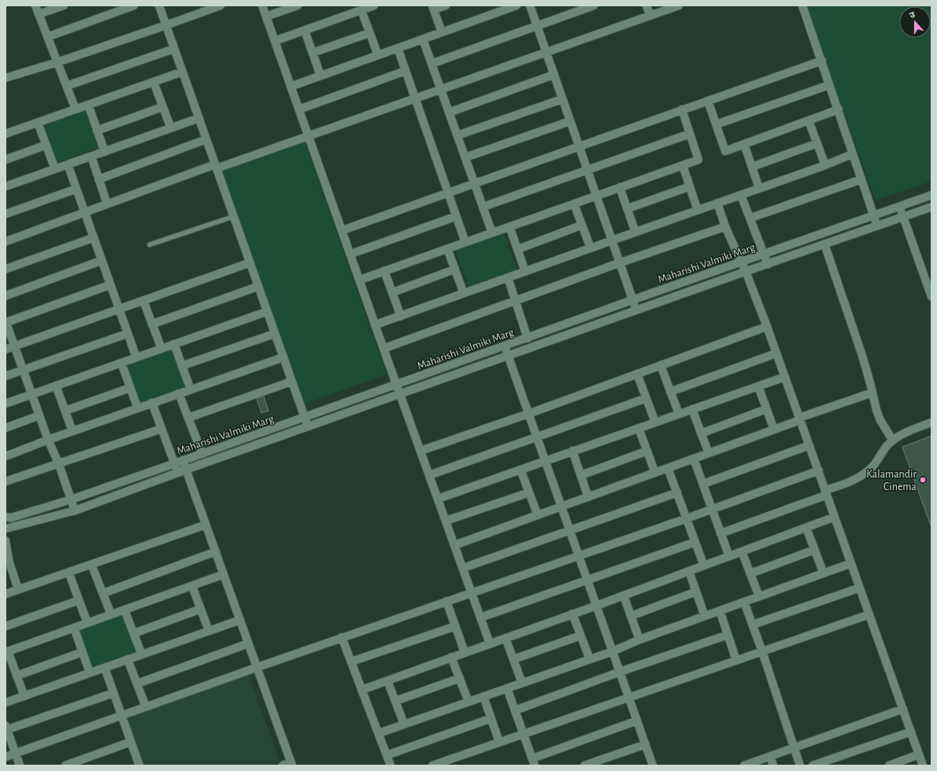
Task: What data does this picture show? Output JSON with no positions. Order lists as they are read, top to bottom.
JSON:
{
  "streets": {
    "street": ["Maharishi Valmiki Marg"]
  },
  "places": ["Kalamandir Cinema"],
  "north": "top"
}
